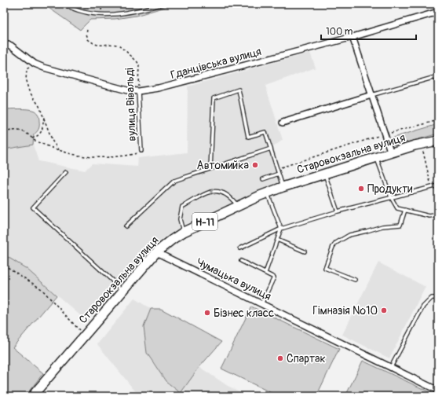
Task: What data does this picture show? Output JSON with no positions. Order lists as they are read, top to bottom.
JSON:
{
  "streets": {
    "main road": ["Старовокзальна вулиця", "Н-11"],
    "street": ["Гданцівська вулиця", "Чумацька вулиця"],
    "lane": ["вулиця Вівальді"]
  },
  "crossings": [
    ["Гданцівська вулиця", "вулиця Вівальді"],
    ["Старовокзальна вулиця", "Чумацька вулиця"]
  ],
  "places": [
    "Автомийка",
    "Продукти",
    "Гімназія №10",
    "Бізнес класс",
    "Спартак"
  ],
  "scale_bar": "100 m"
}
